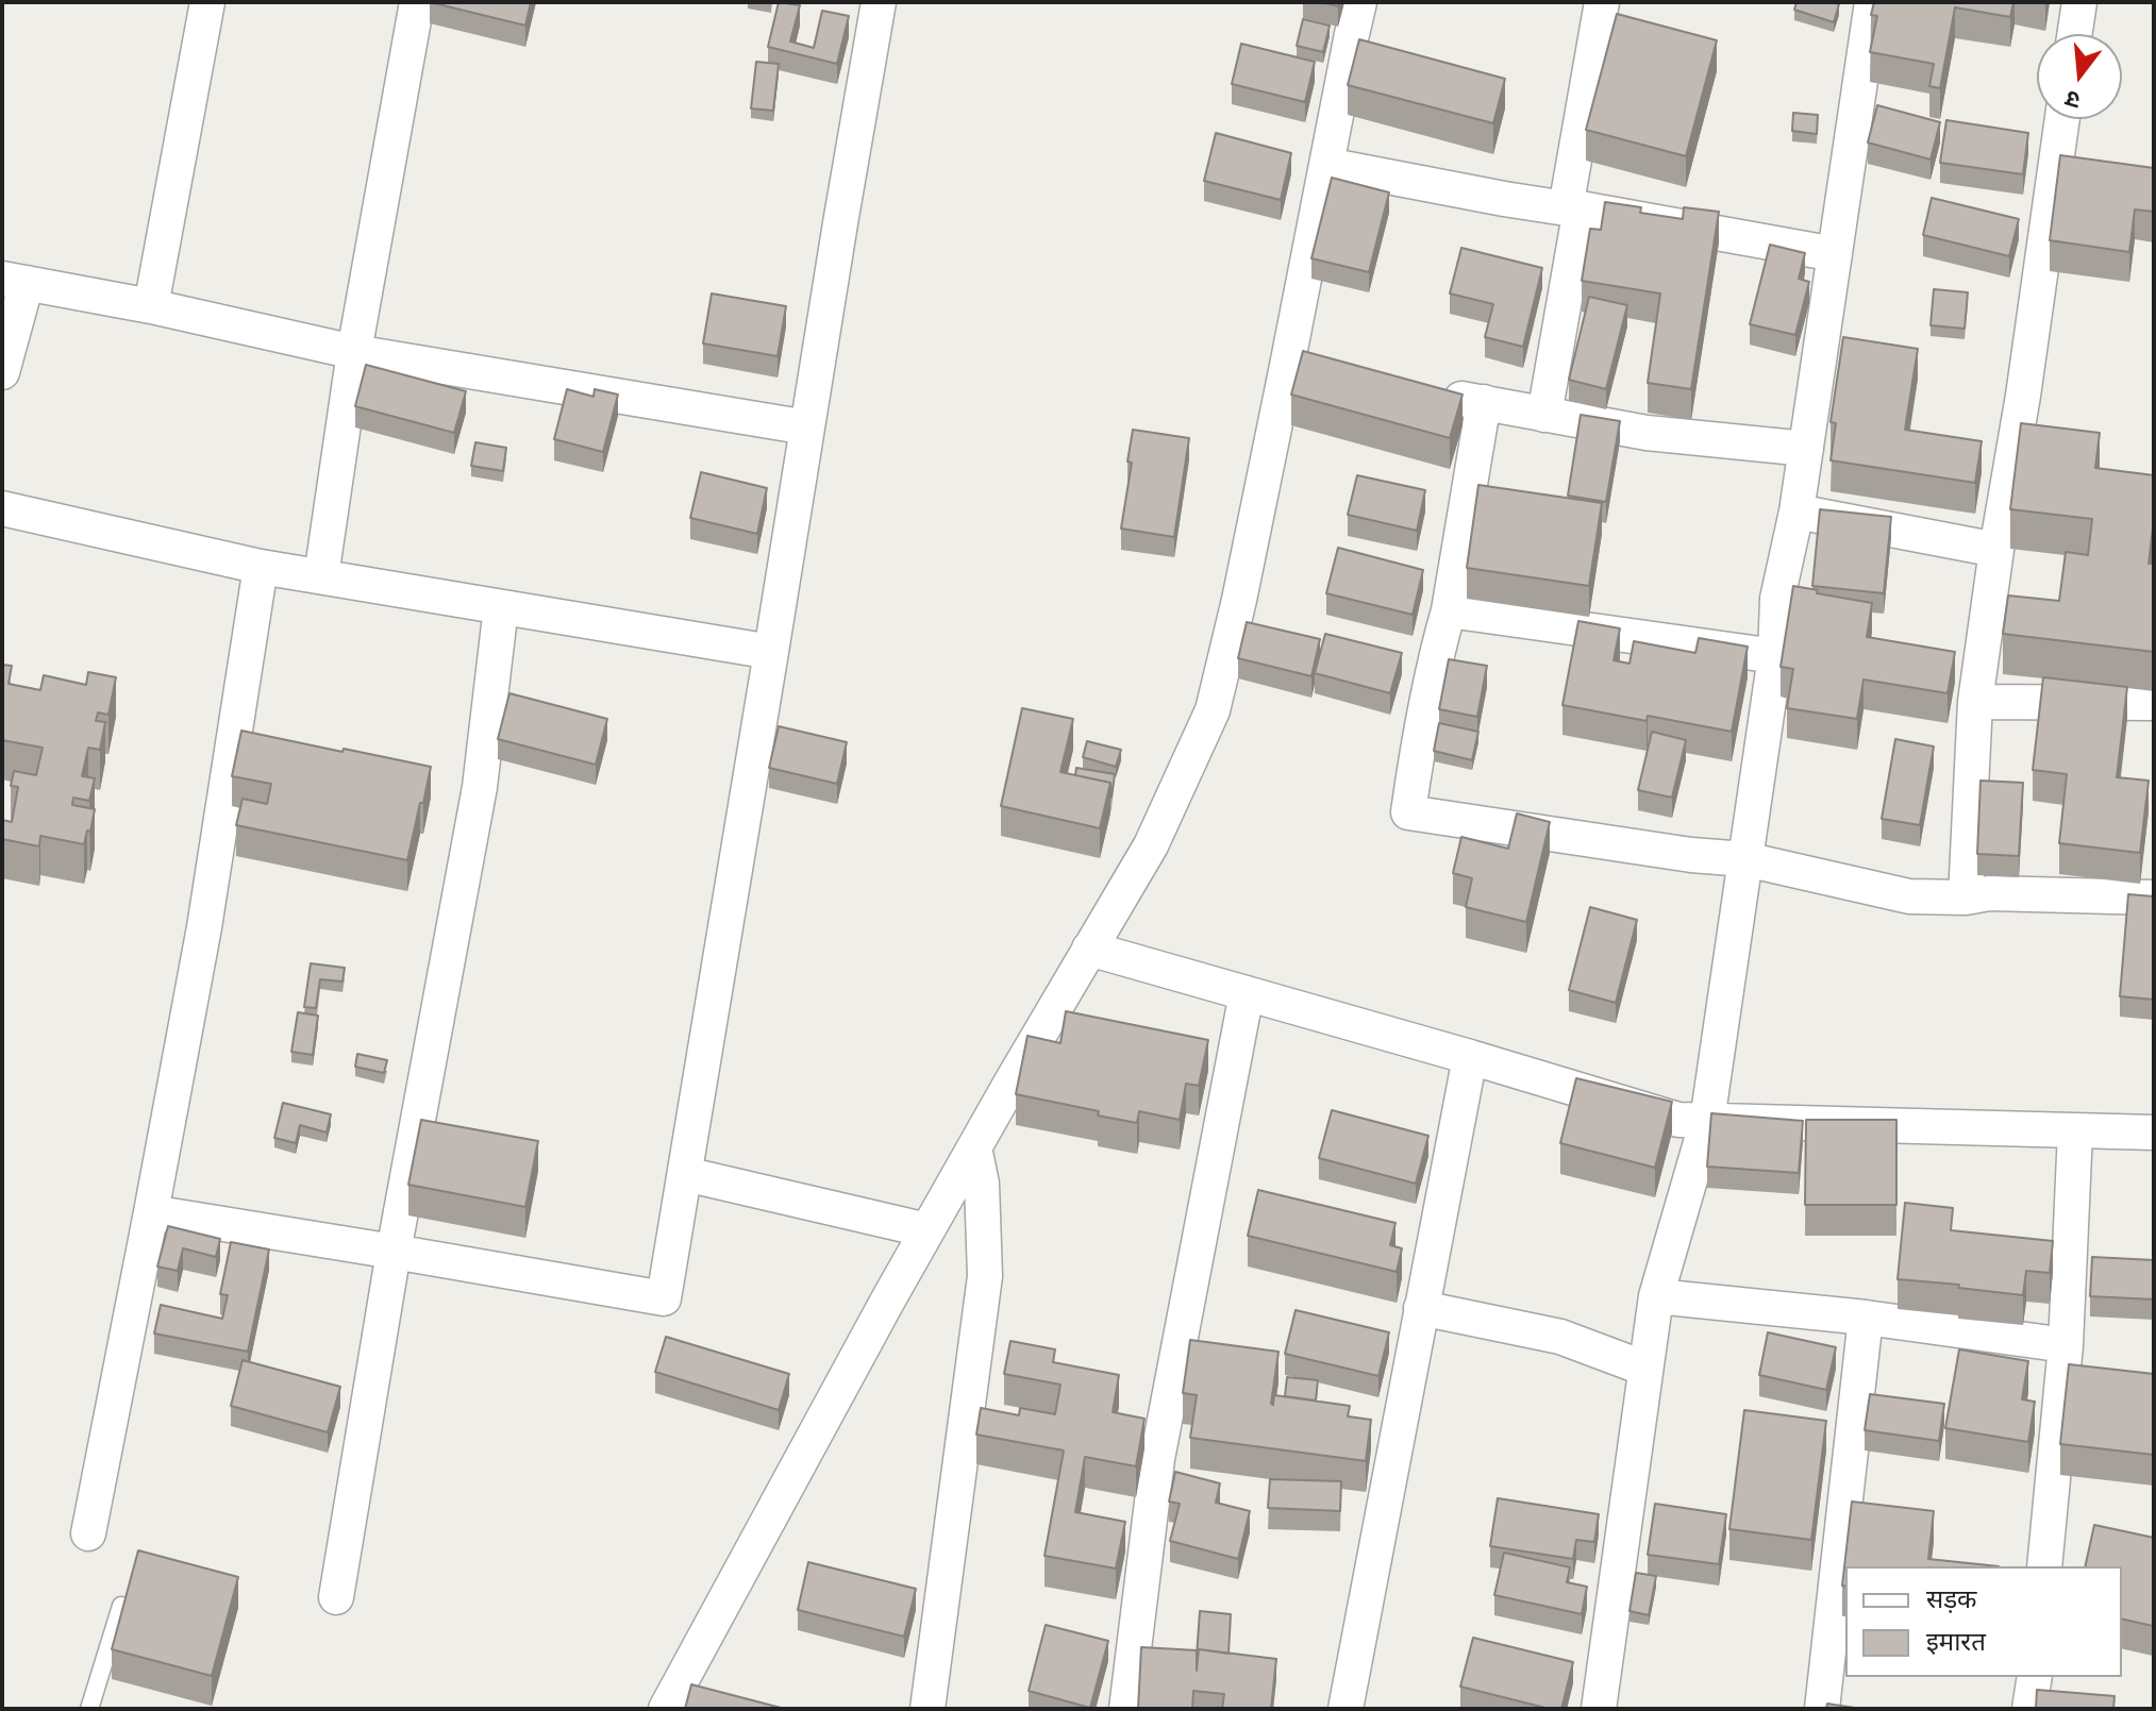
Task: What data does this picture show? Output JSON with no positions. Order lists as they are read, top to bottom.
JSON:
{
  "legend": ["सड़क", "इमारत"],
  "north": "bottom"
}
